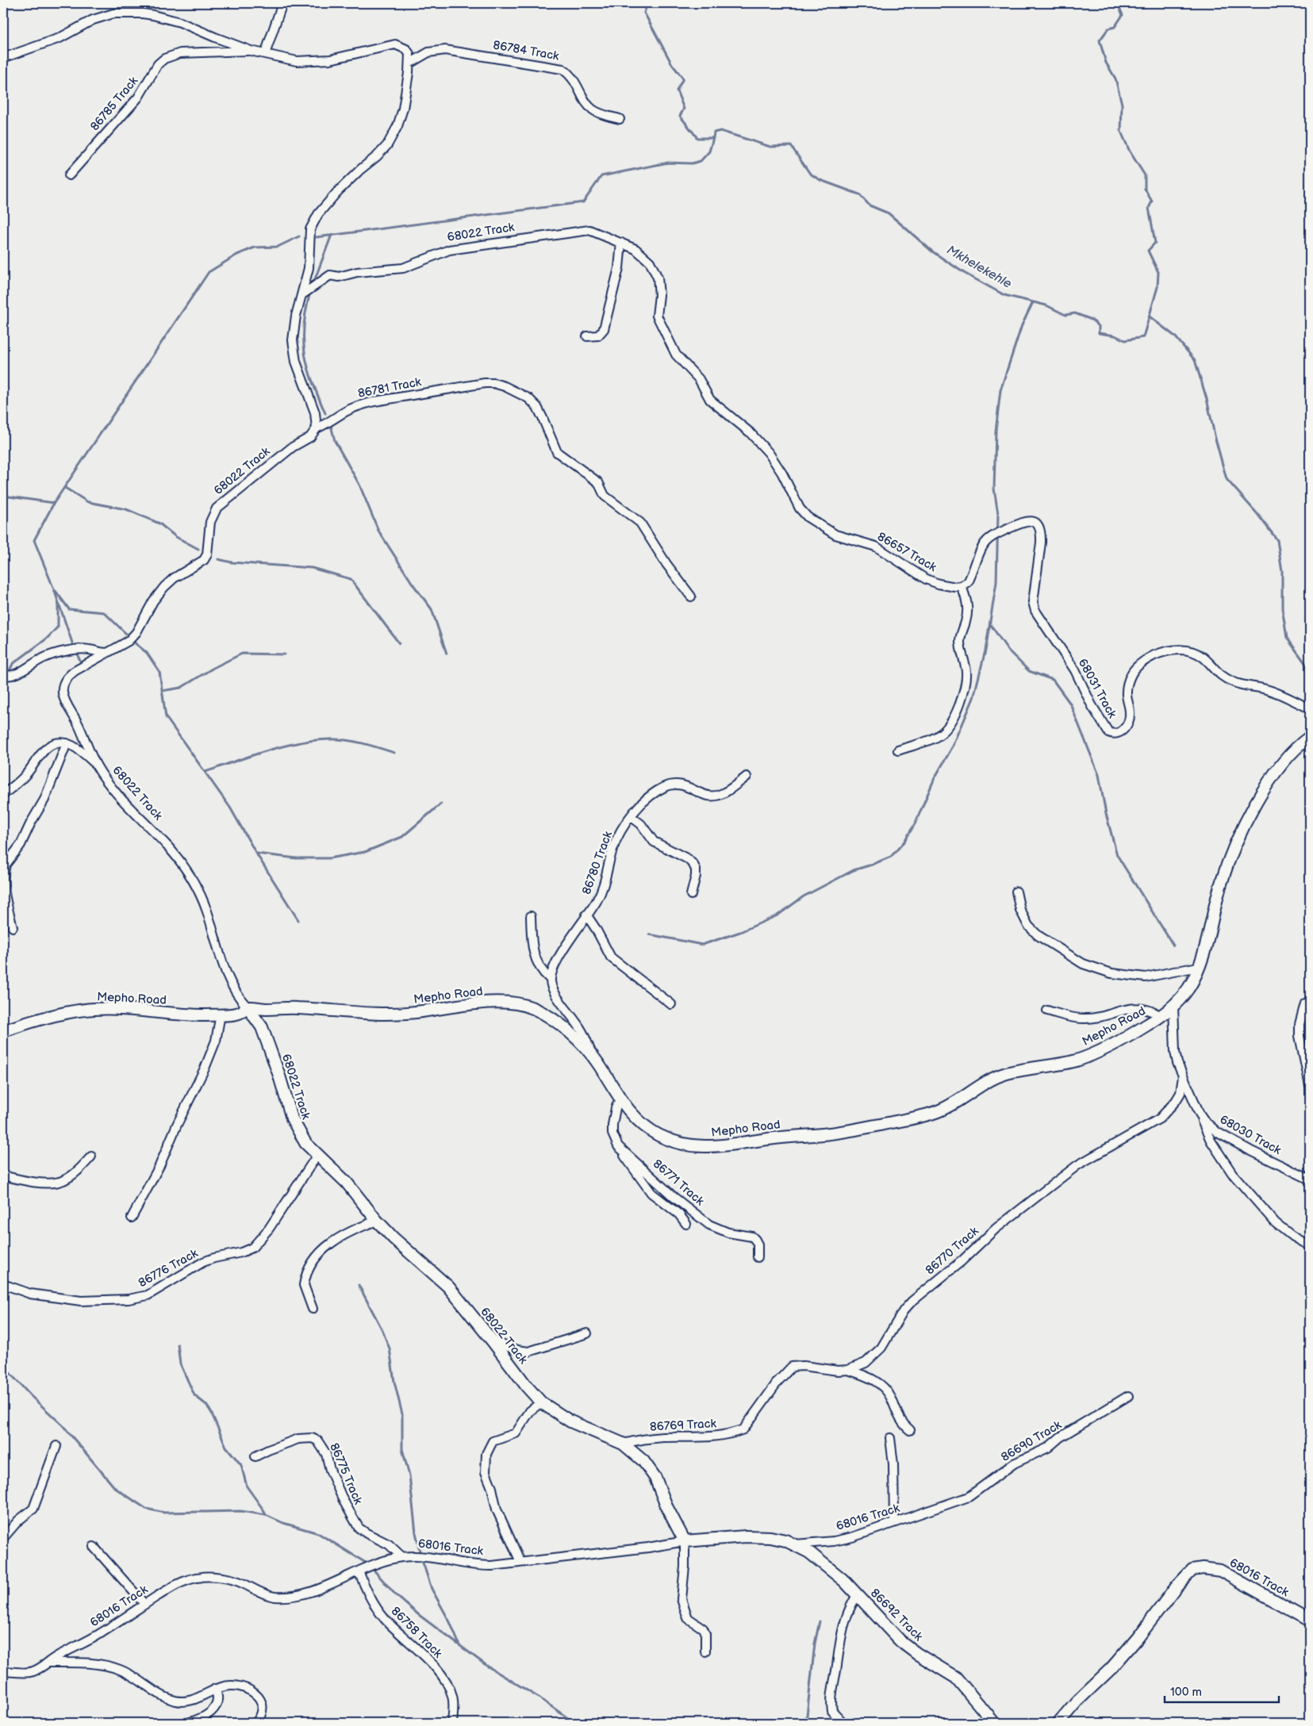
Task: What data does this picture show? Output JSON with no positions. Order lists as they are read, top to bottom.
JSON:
{
  "streets": {
    "street": [
      "86784 Track",
      "86785 Track",
      "68022 Track",
      "86781 Track",
      "86657 Track",
      "68031 Track",
      "86780 Track",
      "Mepho Road",
      "68030 Track",
      "86771 Track",
      "86770 Track",
      "86776 Track",
      "86769 Track",
      "86690 Track",
      "86775 Track",
      "68016 Track",
      "86692 Track",
      "86758 Track"
    ]
  },
  "crossings": [
    ["68022 Track", "86781 Track"],
    ["68022 Track", "86657 Track"],
    ["68022 Track", "Mepho Road"],
    ["68022 Track", "86776 Track"],
    ["68022 Track", "86769 Track"],
    ["68022 Track", "68016 Track"],
    ["86657 Track", "68031 Track"],
    ["Mepho Road", "68030 Track"],
    ["68030 Track", "86770 Track"],
    ["86770 Track", "86769 Track"],
    ["86690 Track", "68016 Track"],
    ["86775 Track", "68016 Track"],
    ["68016 Track", "86692 Track"],
    ["68016 Track", "86758 Track"]
  ],
  "water": ["Mkhelekehle"],
  "scale_bar": "100 m"
}
